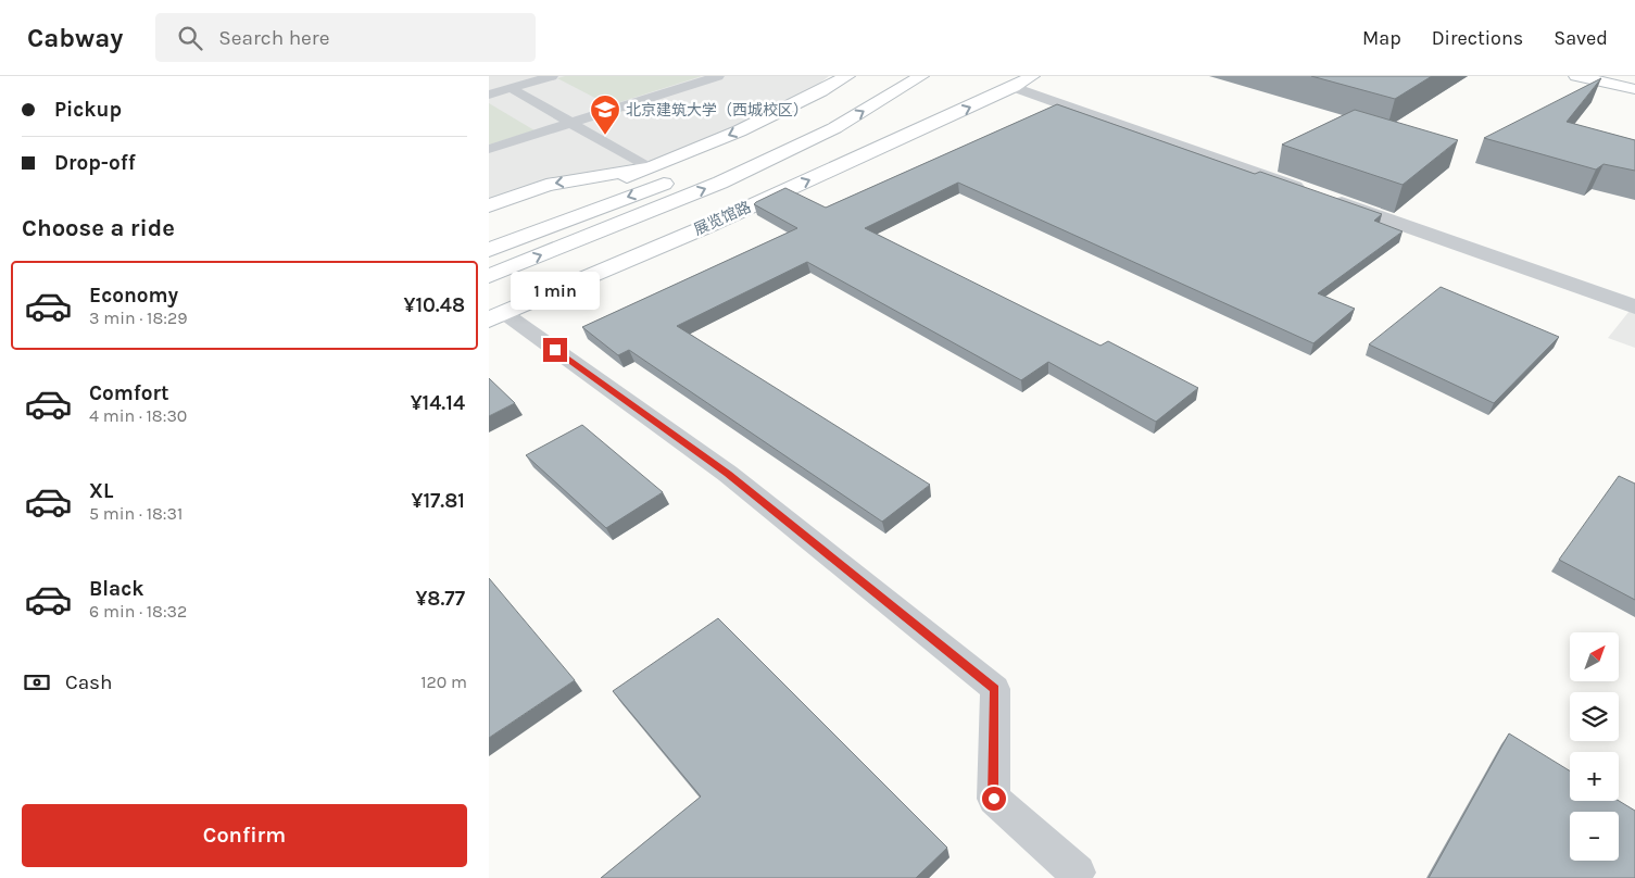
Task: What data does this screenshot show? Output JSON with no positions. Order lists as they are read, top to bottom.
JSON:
{
  "streets": {
    "street": ["展览馆路"]
  },
  "places": {
    "school or university": ["北京建筑大学（西城校区）"]
  },
  "north": "top right",
  "page": {
    "header": "Cabway",
    "search": "Search here",
    "nav": ["Map", "Directions", "Saved"],
    "banner": ["Pickup", "Drop-off"],
    "heading": "Choose a ride",
    "list": [
      {
        "name": "Economy",
        "note": "3 min · 18:29",
        "value": "¥10.48"
      },
      {
        "name": "Comfort",
        "note": "4 min · 18:30",
        "value": "¥14.14"
      },
      {
        "name": "XL",
        "note": "5 min · 18:31",
        "value": "¥17.81"
      },
      {
        "name": "Black",
        "note": "6 min · 18:32",
        "value": "¥8.77"
      }
    ],
    "bubble": "1 min",
    "map_buttons": ["+", "−"],
    "pay": ["Cash", "120 m"],
    "buttons": "Confirm"
  }
}
